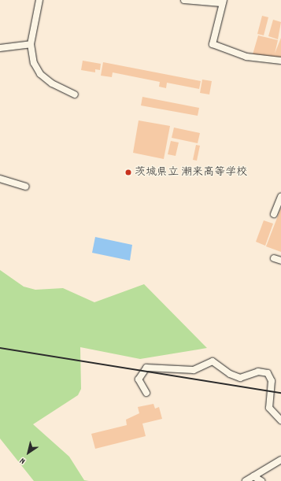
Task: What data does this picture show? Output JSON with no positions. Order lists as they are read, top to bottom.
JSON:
{
  "places": ["茨城県立 潮来高等学校"],
  "north": "bottom left"
}
